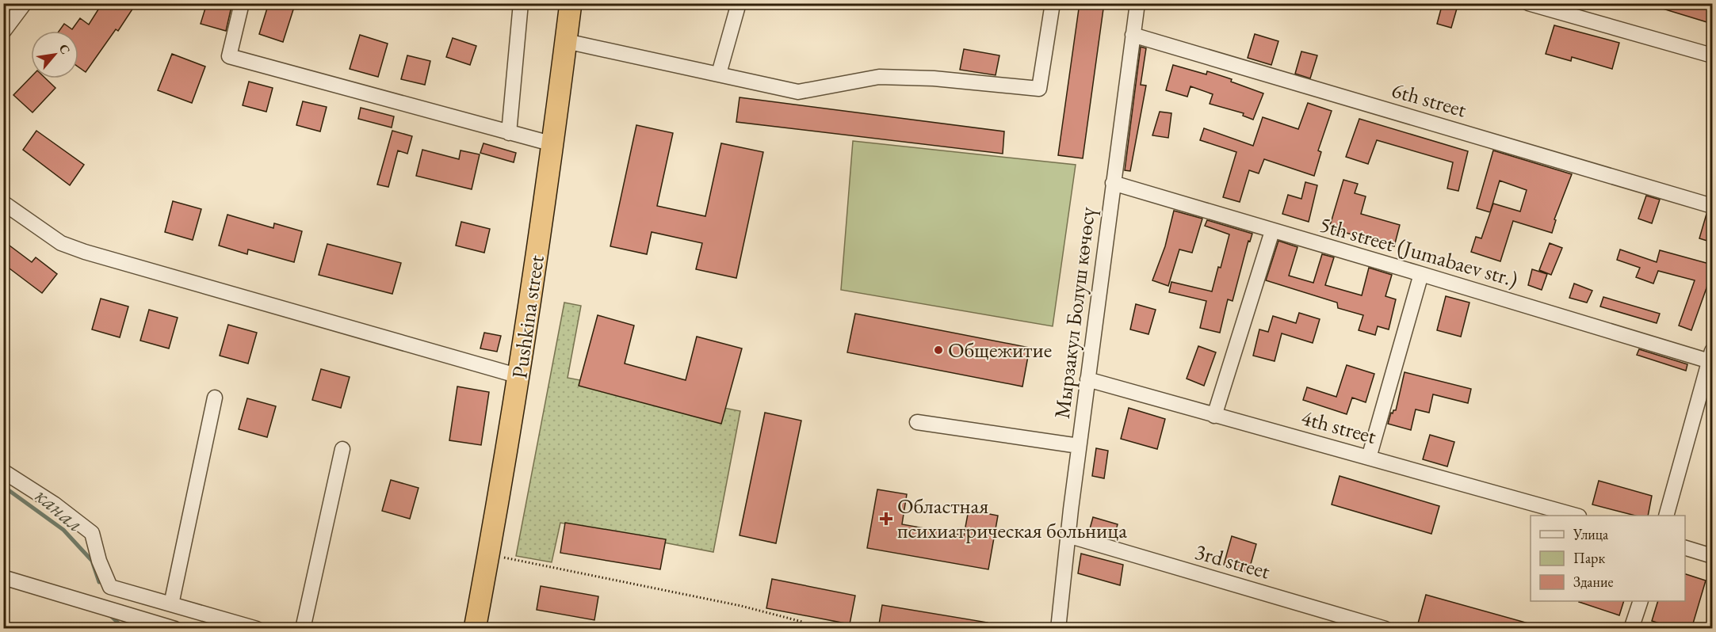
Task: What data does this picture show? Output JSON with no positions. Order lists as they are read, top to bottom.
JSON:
{
  "streets": {
    "highway": ["Pushkina street"],
    "street": [
      "6th street",
      "5th street (Jumabaev str.)",
      "Мырзакул Болуш көчөсү",
      "4th street",
      "3rd street"
    ]
  },
  "crossings": [
    ["6th street", "Мырзакул Болуш көчөсү"],
    ["5th street (Jumabaev str.)", "Мырзакул Болуш көчөсү"],
    ["Мырзакул Болуш көчөсү", "4th street"],
    ["Мырзакул Болуш көчөсү", "3rd street"]
  ],
  "water": ["канал"],
  "places": {
    "other": ["Общежитие"],
    "health": ["Областная психиатрическая больница"]
  },
  "legend": ["Улица", "Парк", "Здание"],
  "north": "top right"
}
